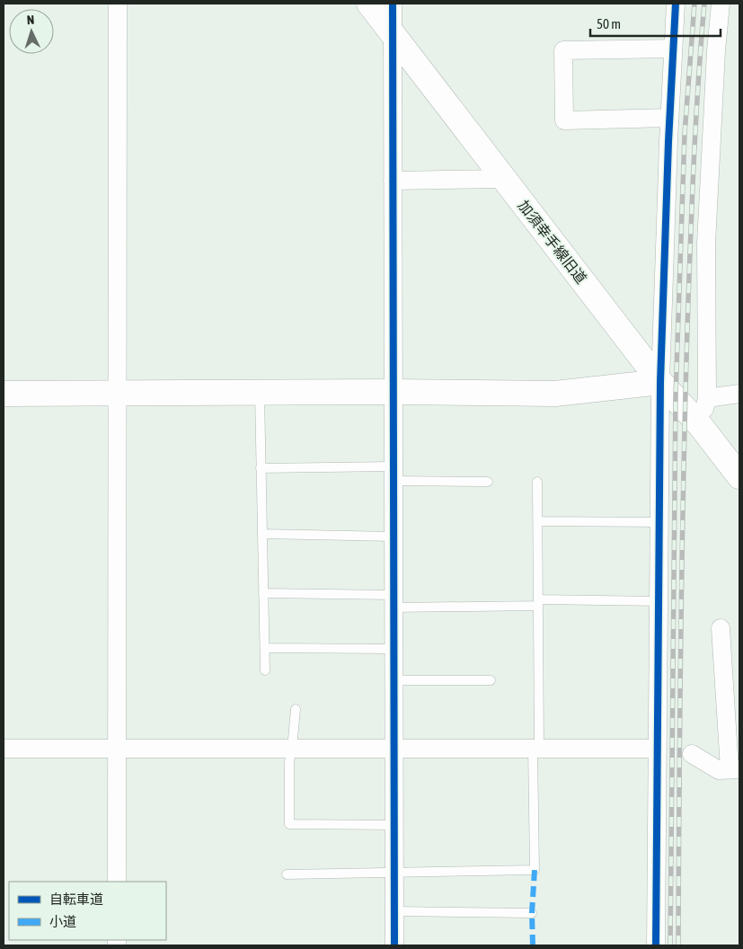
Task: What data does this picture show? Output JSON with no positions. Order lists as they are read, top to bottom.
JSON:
{
  "streets": {
    "street": ["加須幸手線旧道"]
  },
  "legend": ["自転車道", "小道"],
  "scale_bar": "50 m",
  "north": "top"
}
